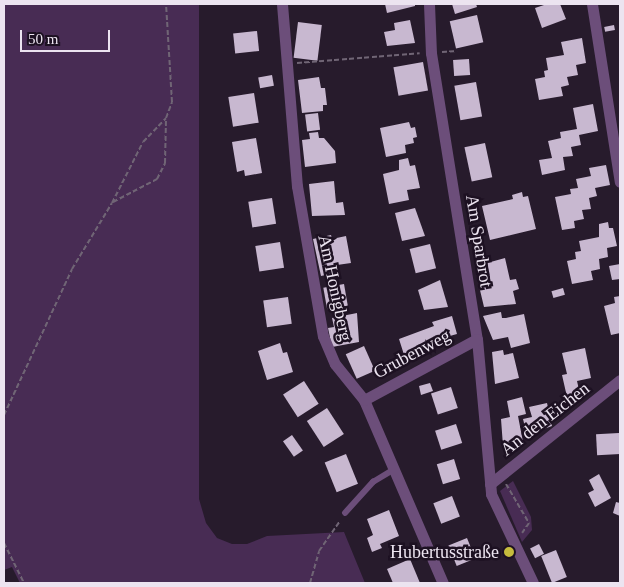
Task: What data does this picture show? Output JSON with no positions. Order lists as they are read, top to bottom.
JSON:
{
  "streets": {
    "street": [
      "Am Sparbrot",
      "Am Honigberg",
      "Grubenweg",
      "An den Eichen"
    ]
  },
  "crossings": [
    ["Am Sparbrot", "Grubenweg"],
    ["Am Sparbrot", "An den Eichen"],
    ["Am Honigberg", "Grubenweg"]
  ],
  "places": ["Hubertusstraße"],
  "scale_bar": "50 m"
}
